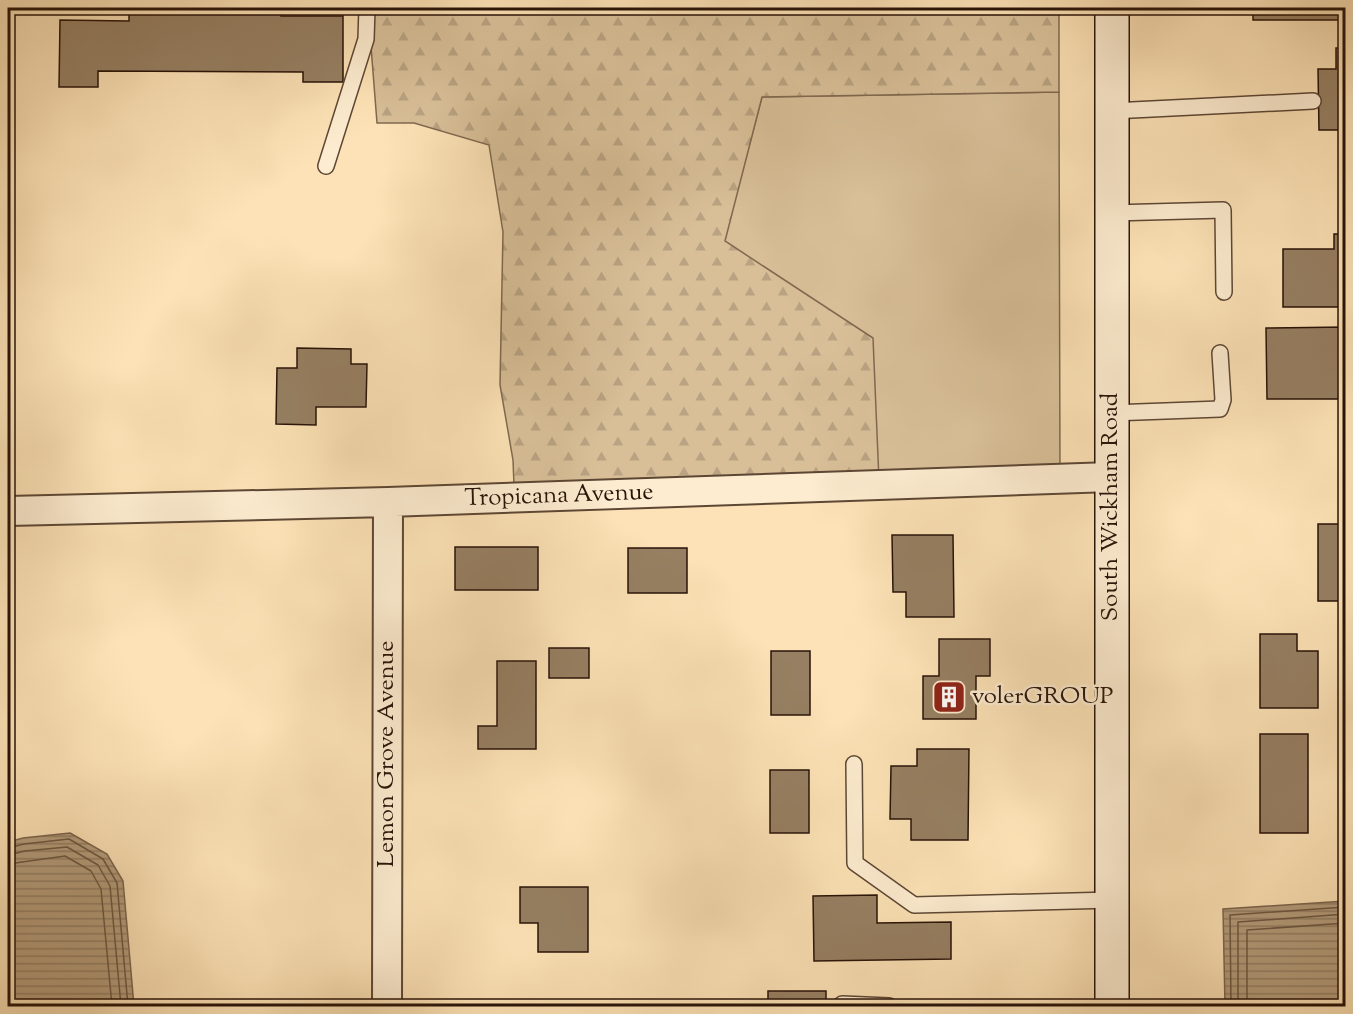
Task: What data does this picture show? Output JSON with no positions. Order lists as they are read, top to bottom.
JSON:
{
  "streets": {
    "main road": ["South Wickham Road"],
    "street": ["Tropicana Avenue", "Lemon Grove Avenue"]
  },
  "crossings": [
    ["Tropicana Avenue", "South Wickham Road"],
    ["Tropicana Avenue", "Lemon Grove Avenue"]
  ],
  "places": {
    "building": ["volerGROUP"]
  }
}
